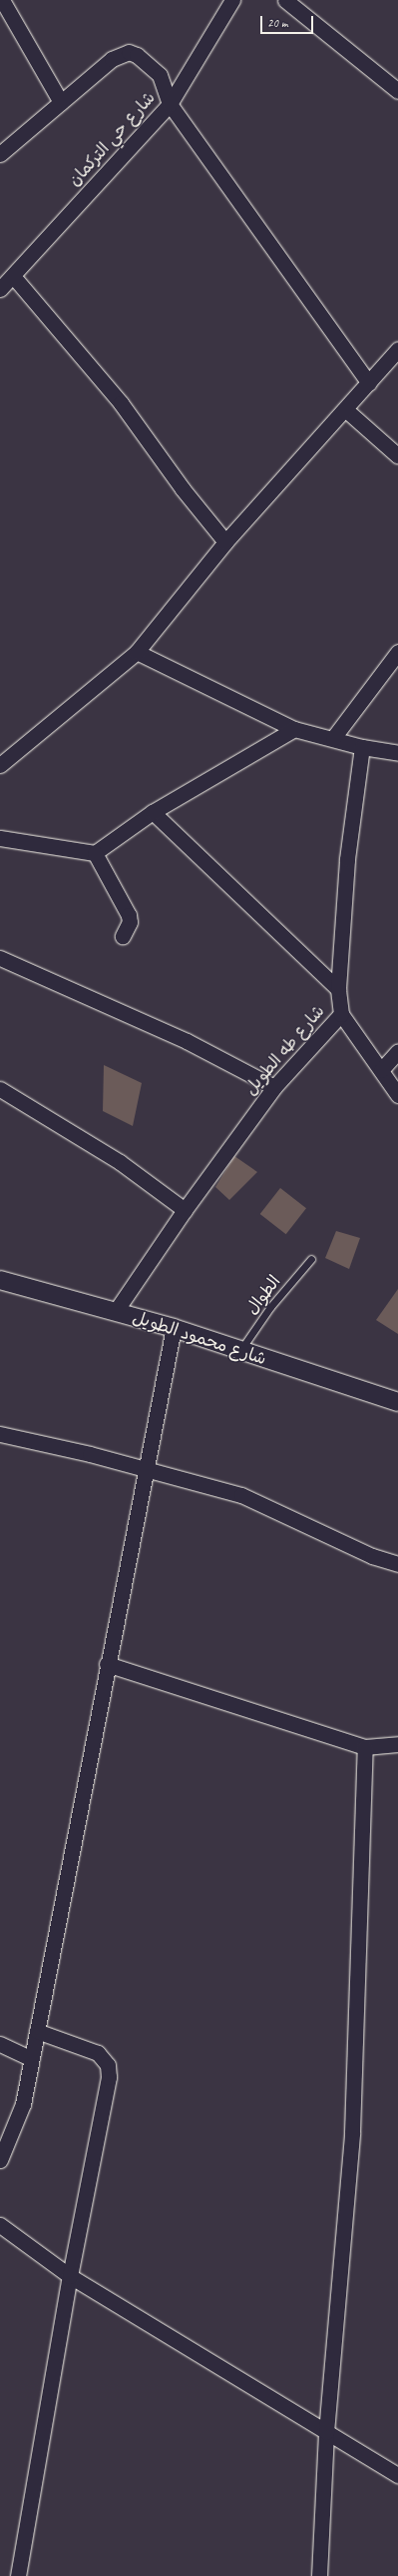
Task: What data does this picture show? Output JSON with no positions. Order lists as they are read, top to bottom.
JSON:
{
  "streets": {
    "street": ["شارع حي التركمان", "شارع طه الطويل", "شارع محمود الطويل"],
    "lane": ["الطوال"]
  },
  "crossings": [
    ["شارع طه الطويل", "شارع محمود الطويل"],
    ["الطوال", "شارع محمود الطويل"]
  ],
  "scale_bar": "20 m"
}
